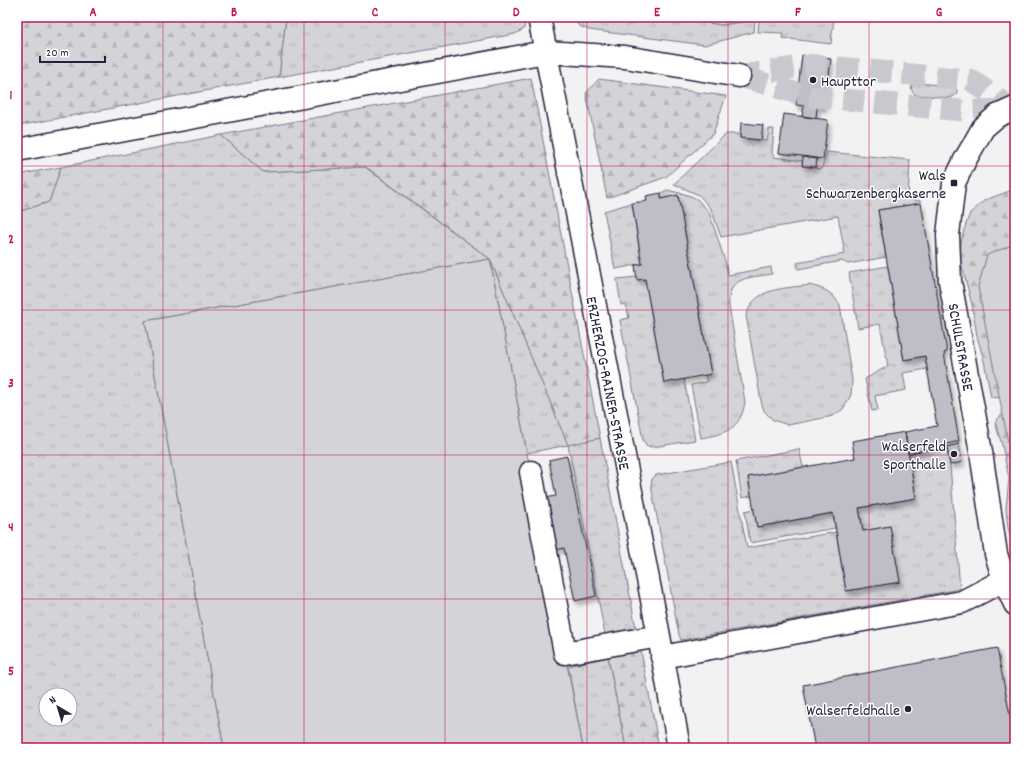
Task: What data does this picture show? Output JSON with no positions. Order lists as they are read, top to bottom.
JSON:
{
  "streets": {
    "street": ["SCHULSTRASSE", "ERZHERZOG-RAINER-STRASSE"]
  },
  "places": {
    "other": ["Haupttor", "Walserfeld Sporthalle", "Walserfeldhalle"],
    "transit": ["Wals Schwarzenbergkaserne"]
  },
  "scale_bar": "20 m",
  "north": "top left",
  "grid": {
    "columns": [
      "A",
      "B",
      "C",
      "D",
      "E",
      "F",
      "G"
    ],
    "rows": [
      "1",
      "2",
      "3",
      "4",
      "5"
    ]
  }
}
